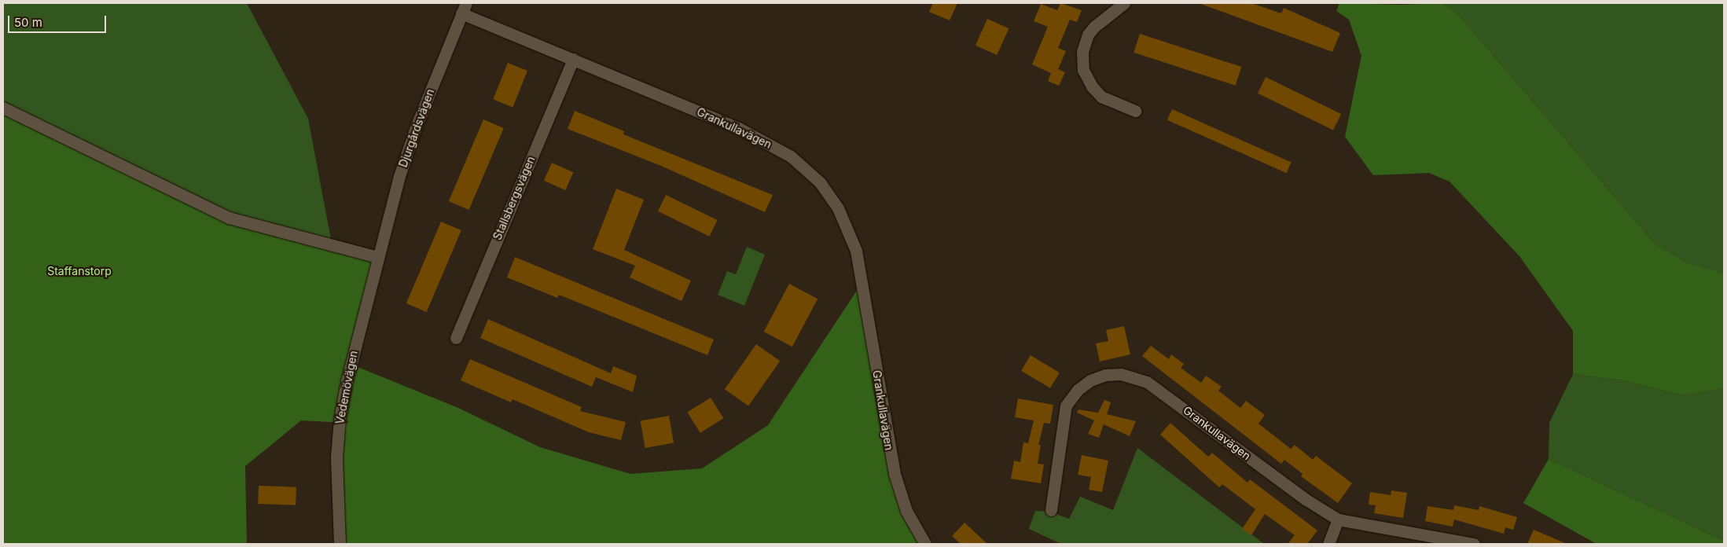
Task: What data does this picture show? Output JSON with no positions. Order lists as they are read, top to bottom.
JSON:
{
  "streets": {
    "street": [
      "Djurgårdsvägen",
      "Grankullavägen",
      "Stallsbergsvägen",
      "Vedemövägen"
    ]
  },
  "crossings": [
    ["Djurgårdsvägen", "Grankullavägen"],
    ["Djurgårdsvägen", "Vedemövägen"],
    ["Grankullavägen", "Stallsbergsvägen"]
  ],
  "parks": ["Staffanstorp"],
  "scale_bar": "50 m"
}
